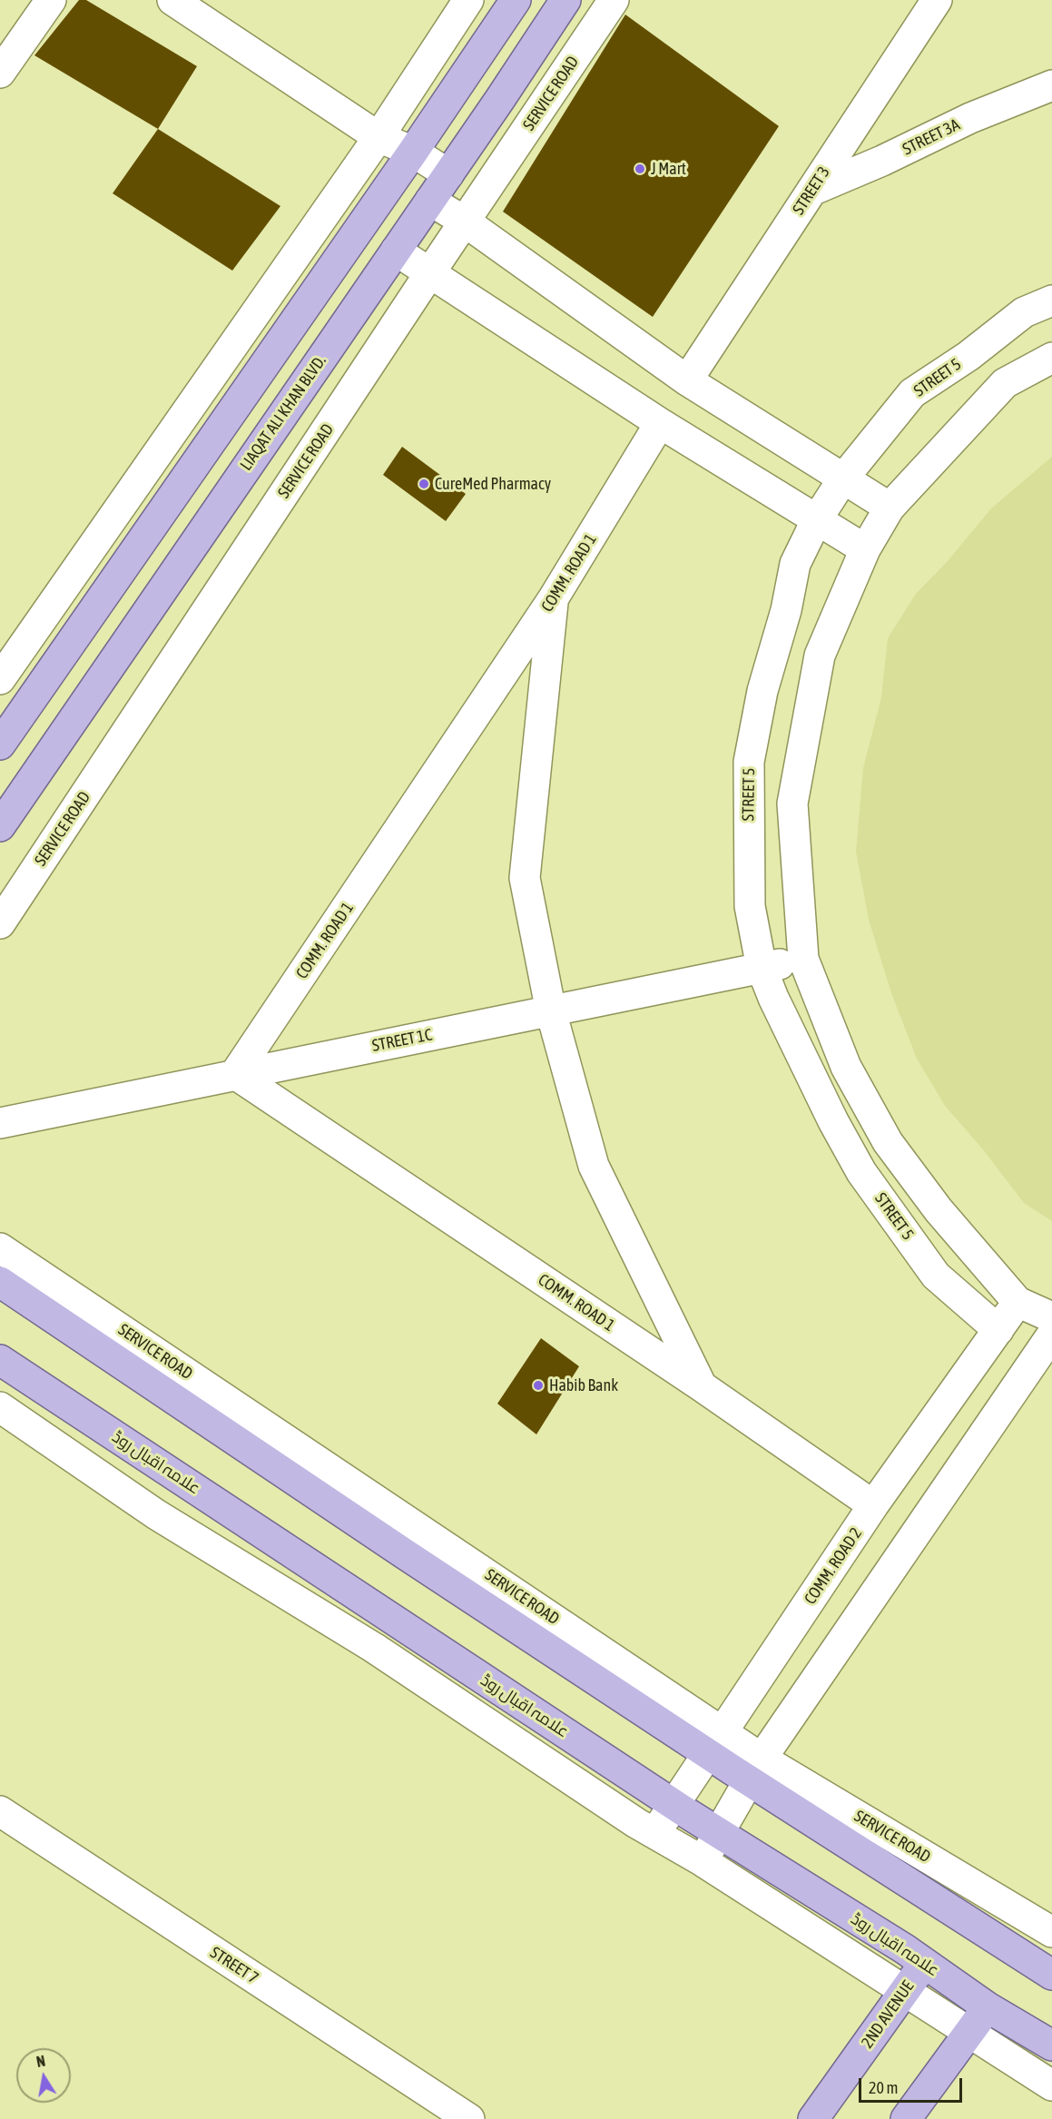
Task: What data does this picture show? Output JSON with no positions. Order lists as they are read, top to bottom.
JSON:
{
  "streets": {
    "main road": ["LIAQAT ALI KHAN BLVD.", "علامہ اقبال روڈ", "2ND AVENUE"],
    "street": [
      "SERVICE ROAD",
      "STREET 3A",
      "STREET 3",
      "STREET 5",
      "COMM. ROAD 1",
      "STREET 1C",
      "COMM. ROAD 2",
      "STREET 7"
    ]
  },
  "crossings": [
    ["SERVICE ROAD", "COMM. ROAD 2"],
    ["STREET 3A", "STREET 3"],
    ["STREET 5", "STREET 1C"],
    ["STREET 5", "COMM. ROAD 2"],
    ["COMM. ROAD 1", "STREET 1C"],
    ["COMM. ROAD 1", "COMM. ROAD 2"],
    ["علامہ اقبال روڈ", "COMM. ROAD 2"],
    ["علامہ اقبال روڈ", "2ND AVENUE"]
  ],
  "places": ["J Mart", "CureMed Pharmacy", "Habib Bank"],
  "scale_bar": "20 m",
  "north": "top"
}
